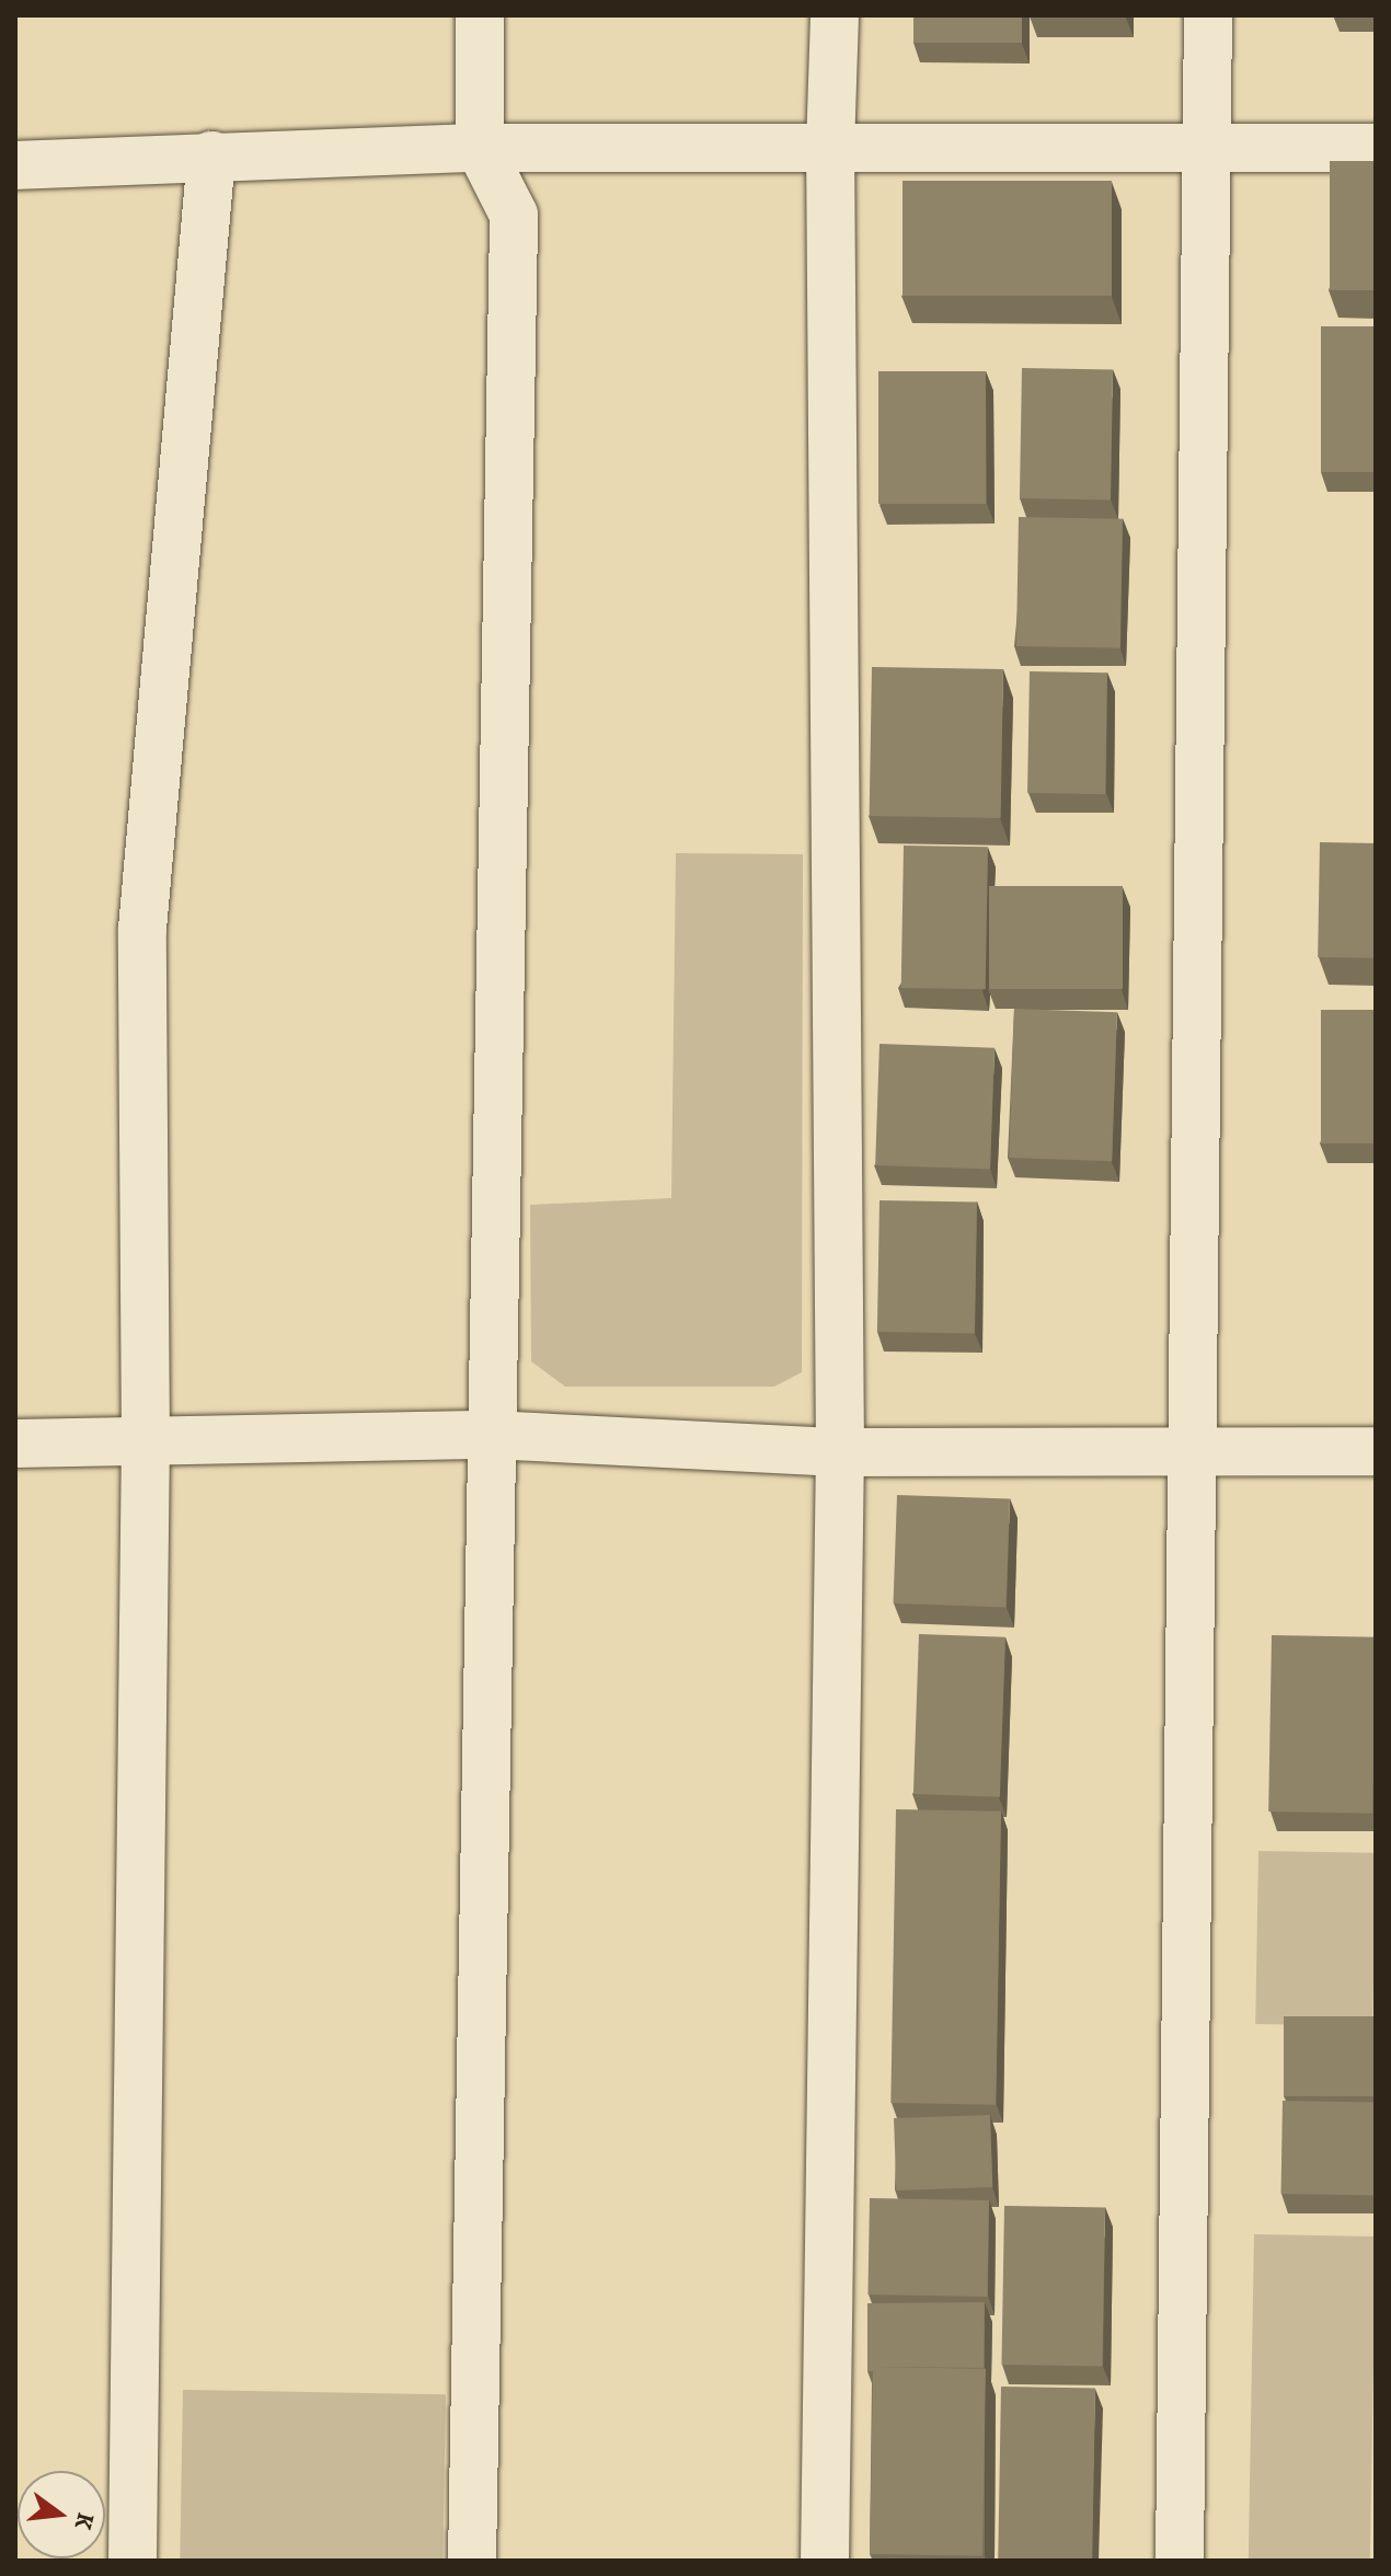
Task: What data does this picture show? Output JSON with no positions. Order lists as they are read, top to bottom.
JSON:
{
  "north": "right"
}
